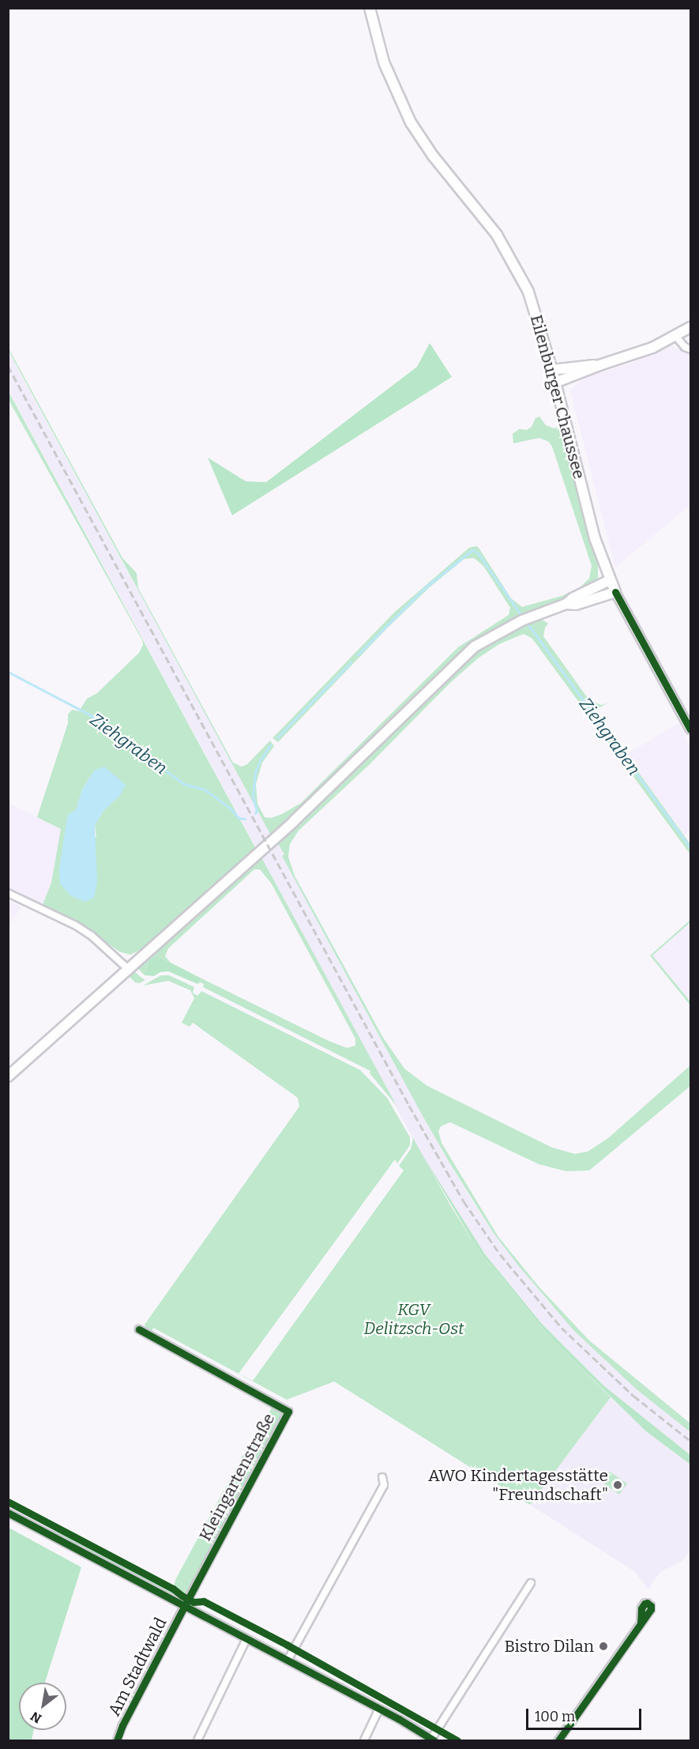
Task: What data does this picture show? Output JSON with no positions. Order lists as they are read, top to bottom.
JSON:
{
  "streets": {
    "main road": ["Eilenburger Chaussee"],
    "street": ["Kleingartenstraße", "Am Stadtwald"]
  },
  "crossings": [
    ["Kleingartenstraße", "Am Stadtwald"]
  ],
  "water": ["Ziehgraben"],
  "parks": ["KGV Delitzsch-Ost"],
  "places": ["AWO Kindertagesstätte \"Freundschaft\"", "Bistro Dilan"],
  "scale_bar": "100 m",
  "north": "bottom left"
}
